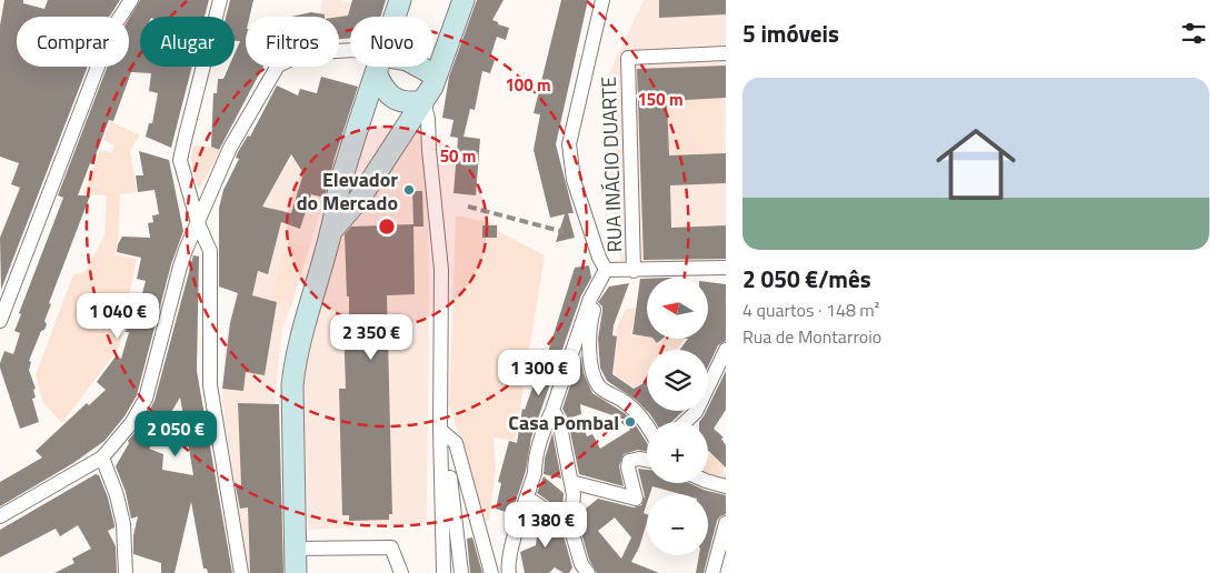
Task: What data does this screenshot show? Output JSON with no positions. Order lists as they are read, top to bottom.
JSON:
{
  "streets": {
    "street": ["RUA INÁCIO DUARTE"]
  },
  "places": ["Elevador do Mercado", "Casa Pombal"],
  "north": "left",
  "page": {
    "heading": "5 imóveis",
    "chip": [
      "Comprar",
      "Alugar",
      "Filtros",
      "Novo"
    ],
    "list": [
      {
        "name": "2 050 €/mês",
        "note": "4 quartos · 148 m² · Rua de Montarroio"
      }
    ],
    "map_buttons": ["+", "−"],
    "price": [
      "1 040 €",
      "2 350 €",
      "1 300 €",
      "2 050 €",
      "1 380 €"
    ]
  },
  "rings": ["100 m", "150 m", "50 m"]
}
